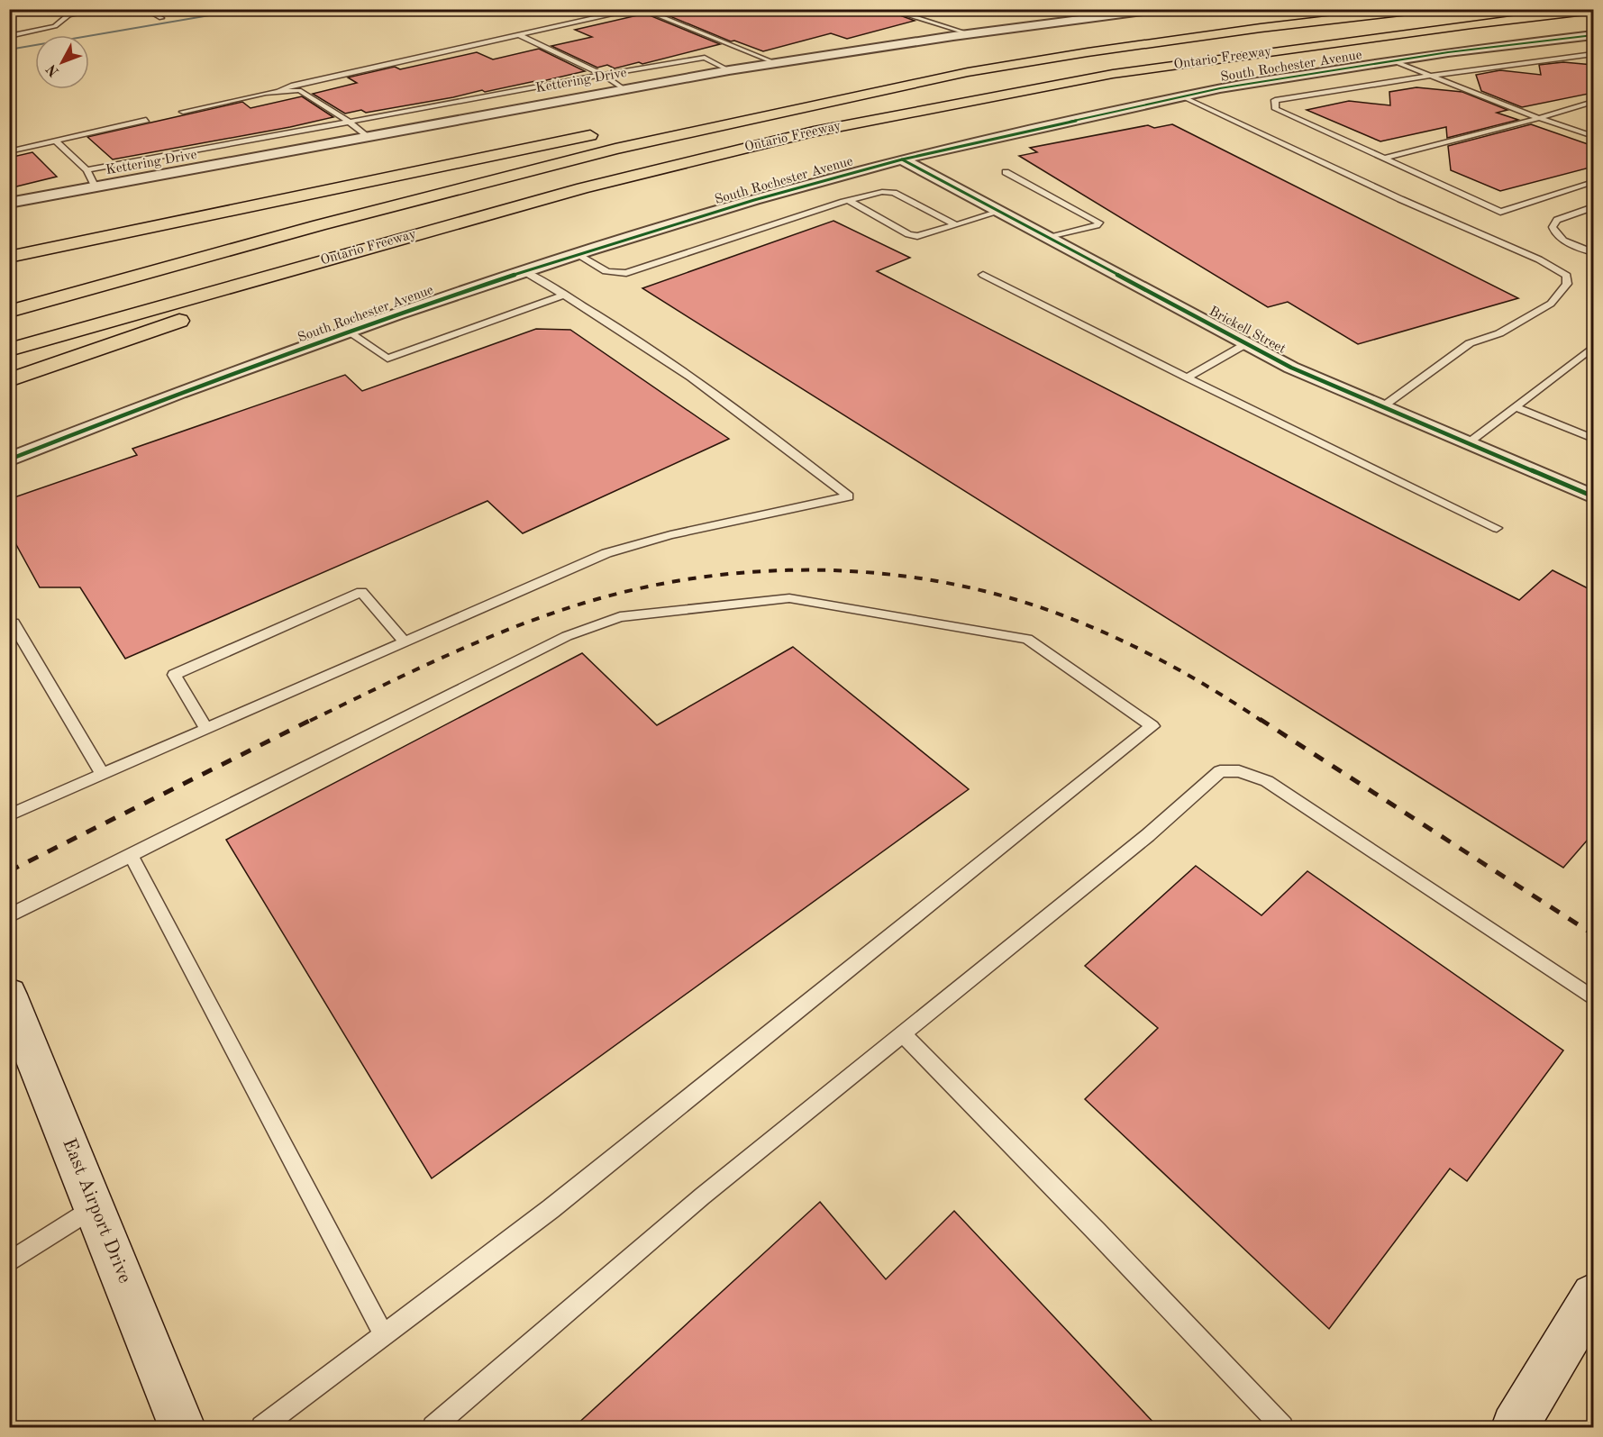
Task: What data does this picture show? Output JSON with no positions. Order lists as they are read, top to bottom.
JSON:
{
  "streets": {
    "highway": ["Ontario Freeway"],
    "main road": ["East Airport Drive"],
    "street": ["South Rochester Avenue", "Kettering Drive", "Brickell Street"]
  },
  "crossings": [
    ["South Rochester Avenue", "Brickell Street"]
  ],
  "north": "bottom left"
}
